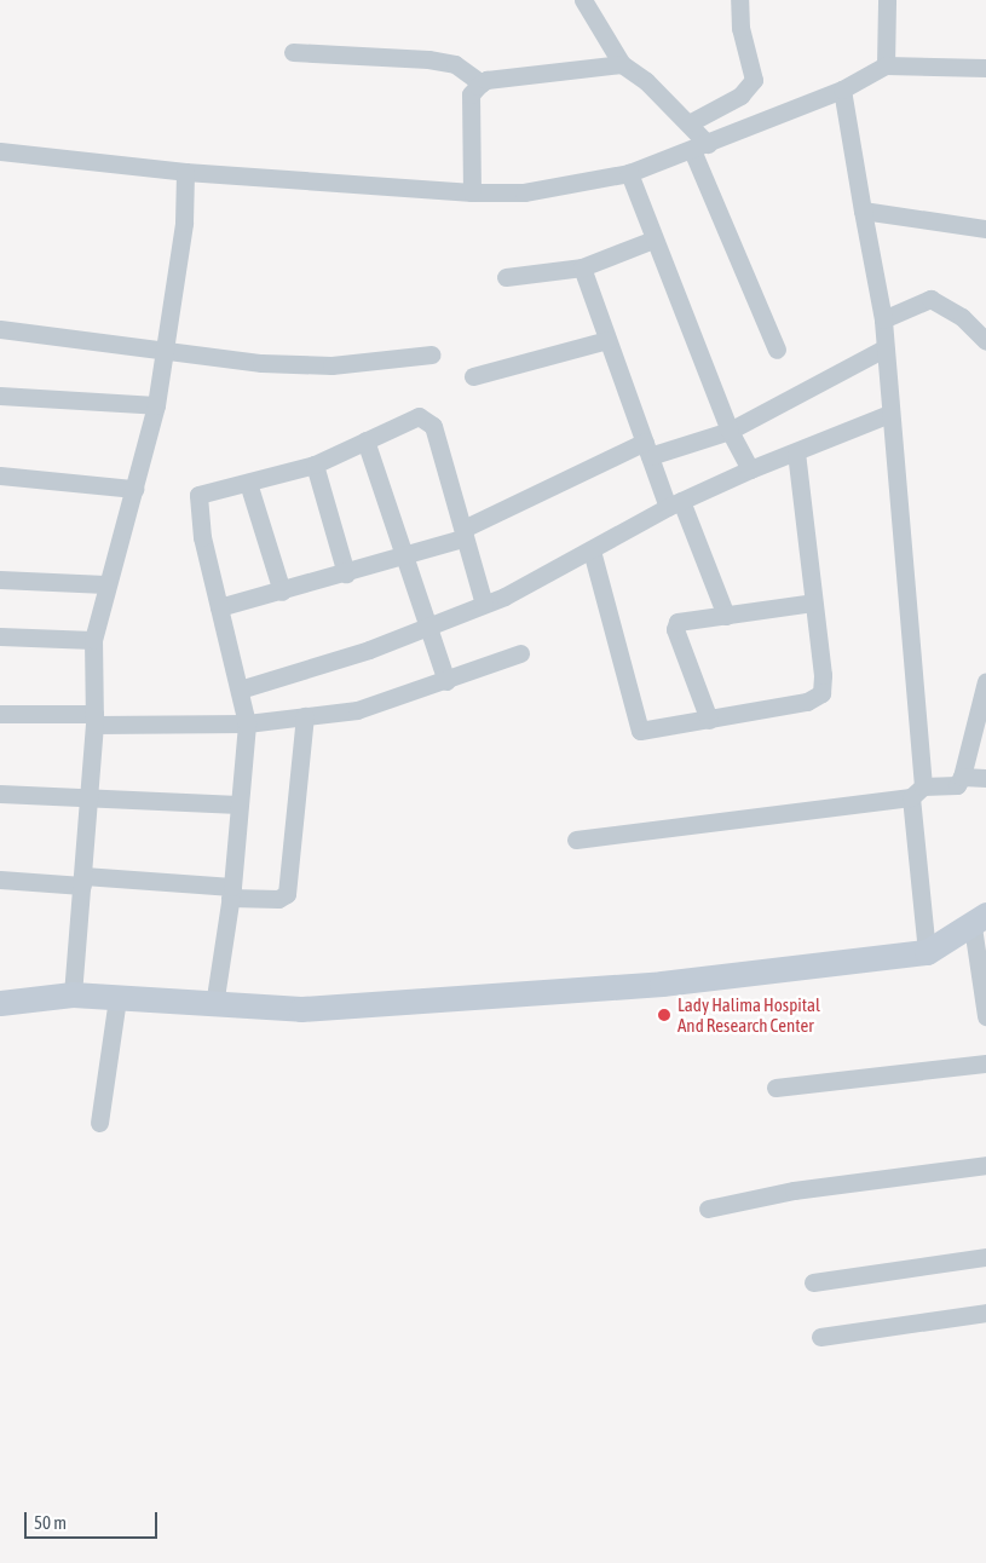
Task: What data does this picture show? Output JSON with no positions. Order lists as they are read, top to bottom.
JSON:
{
  "places": ["Lady Halima Hospital And Research Center"],
  "scale_bar": "50 m"
}
